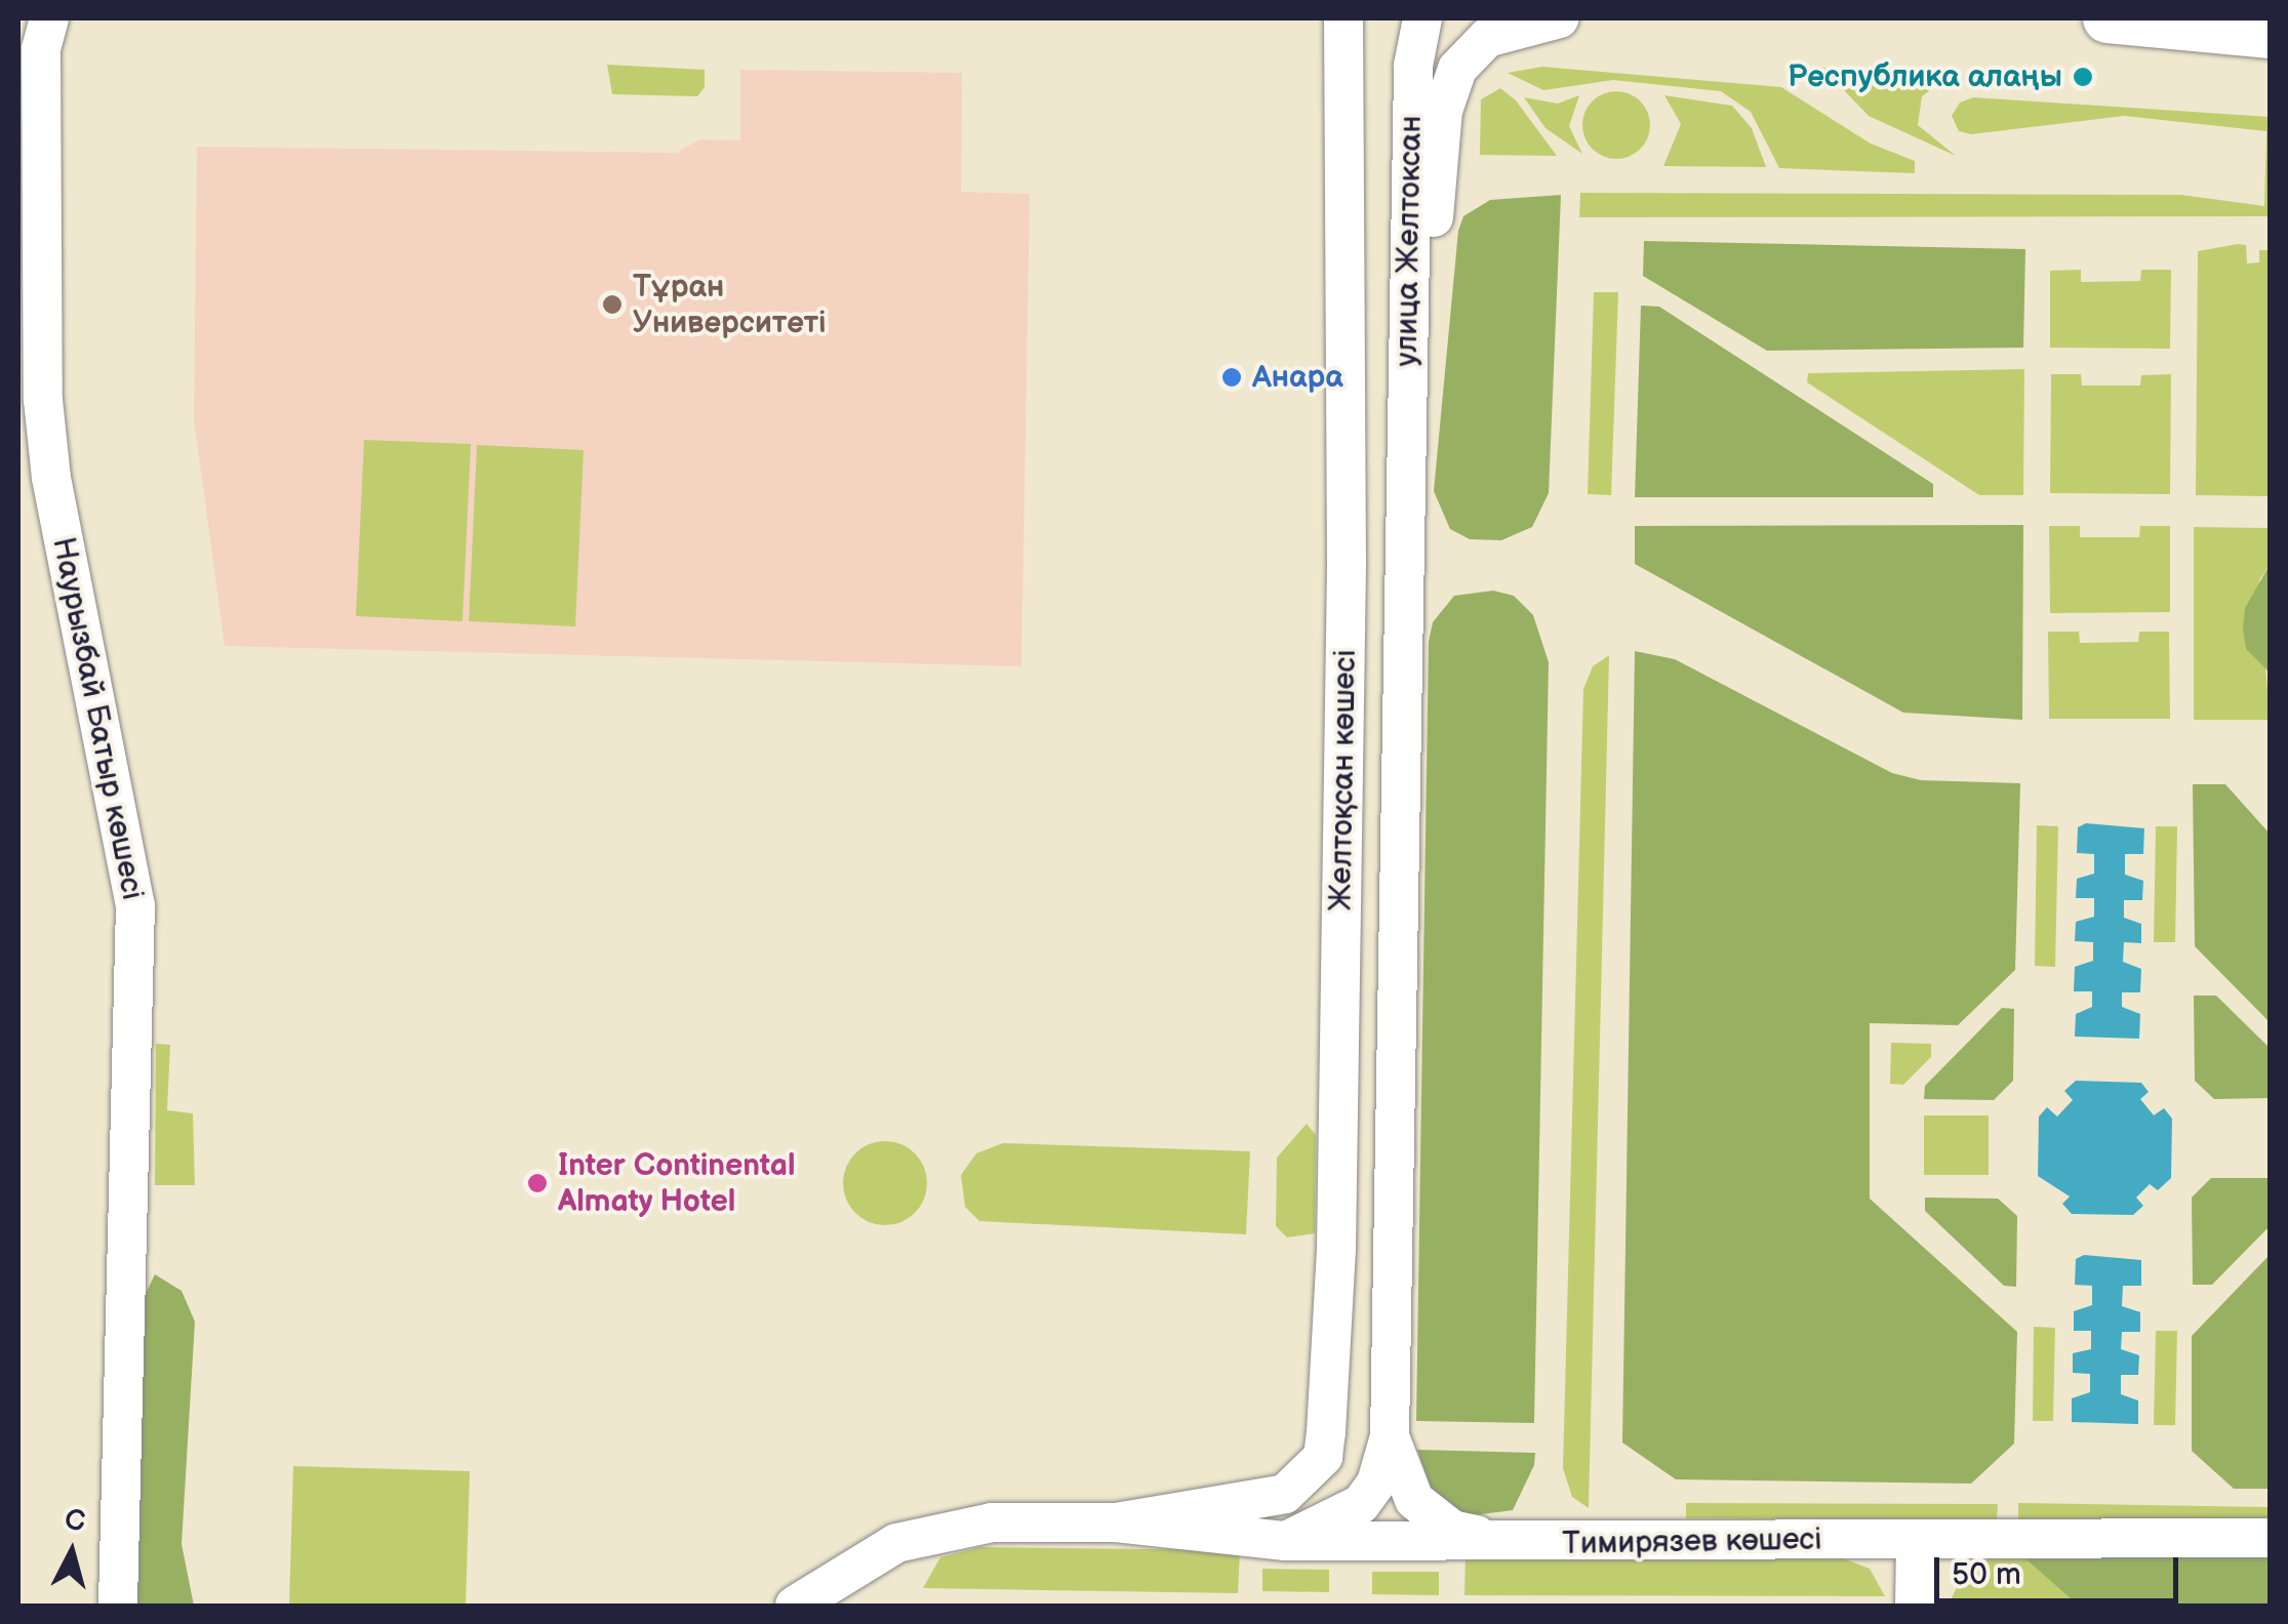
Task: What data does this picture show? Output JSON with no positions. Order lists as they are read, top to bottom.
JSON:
{
  "streets": {
    "street": [
      "улица Желтоксан",
      "Наурызбай Батыр көшесі",
      "Желтоқсан көшесі",
      "Тимирязев көшесі"
    ]
  },
  "crossings": [
    ["улица Желтоксан", "Желтоқсан көшесі"],
    ["Желтоқсан көшесі", "Тимирязев көшесі"]
  ],
  "places": [
    "Республика алаңы",
    "Тұран Университеті",
    "Анара",
    "Inter Continental Almaty Hotel"
  ],
  "scale_bar": "50 m",
  "north": "top"
}
